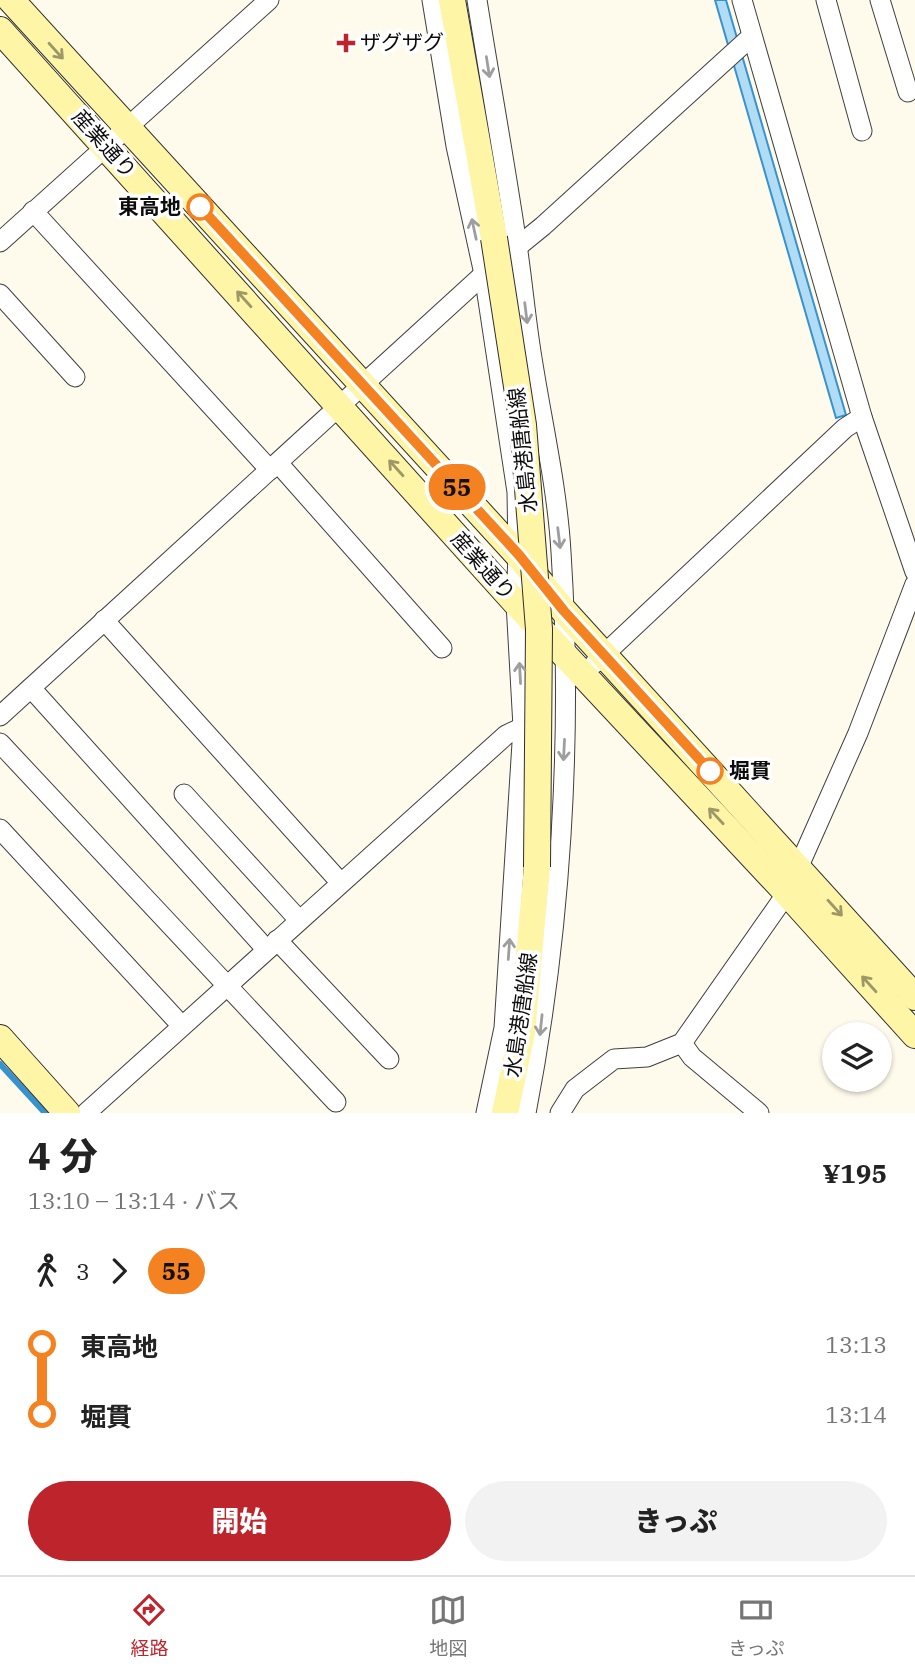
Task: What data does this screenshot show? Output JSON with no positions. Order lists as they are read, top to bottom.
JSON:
{
  "streets": {
    "street": ["産業通り", "水島港唐船線"]
  },
  "places": {
    "health": ["ザグザグ"],
    "other": ["東高地", "堀貫"]
  },
  "lines": ["bus line 55"],
  "page": {
    "on_map": "55",
    "heading": ["4 分", "13:10 – 13:14 · バス", "¥195"],
    "legs": ["3", "55"],
    "list": [
      {
        "name": "東高地",
        "value": "13:13"
      },
      {
        "name": "堀貫",
        "value": "13:14"
      }
    ],
    "buttons": ["開始", "きっぷ"],
    "tabs": ["経路", "地図", "きっぷ"]
  }
}
